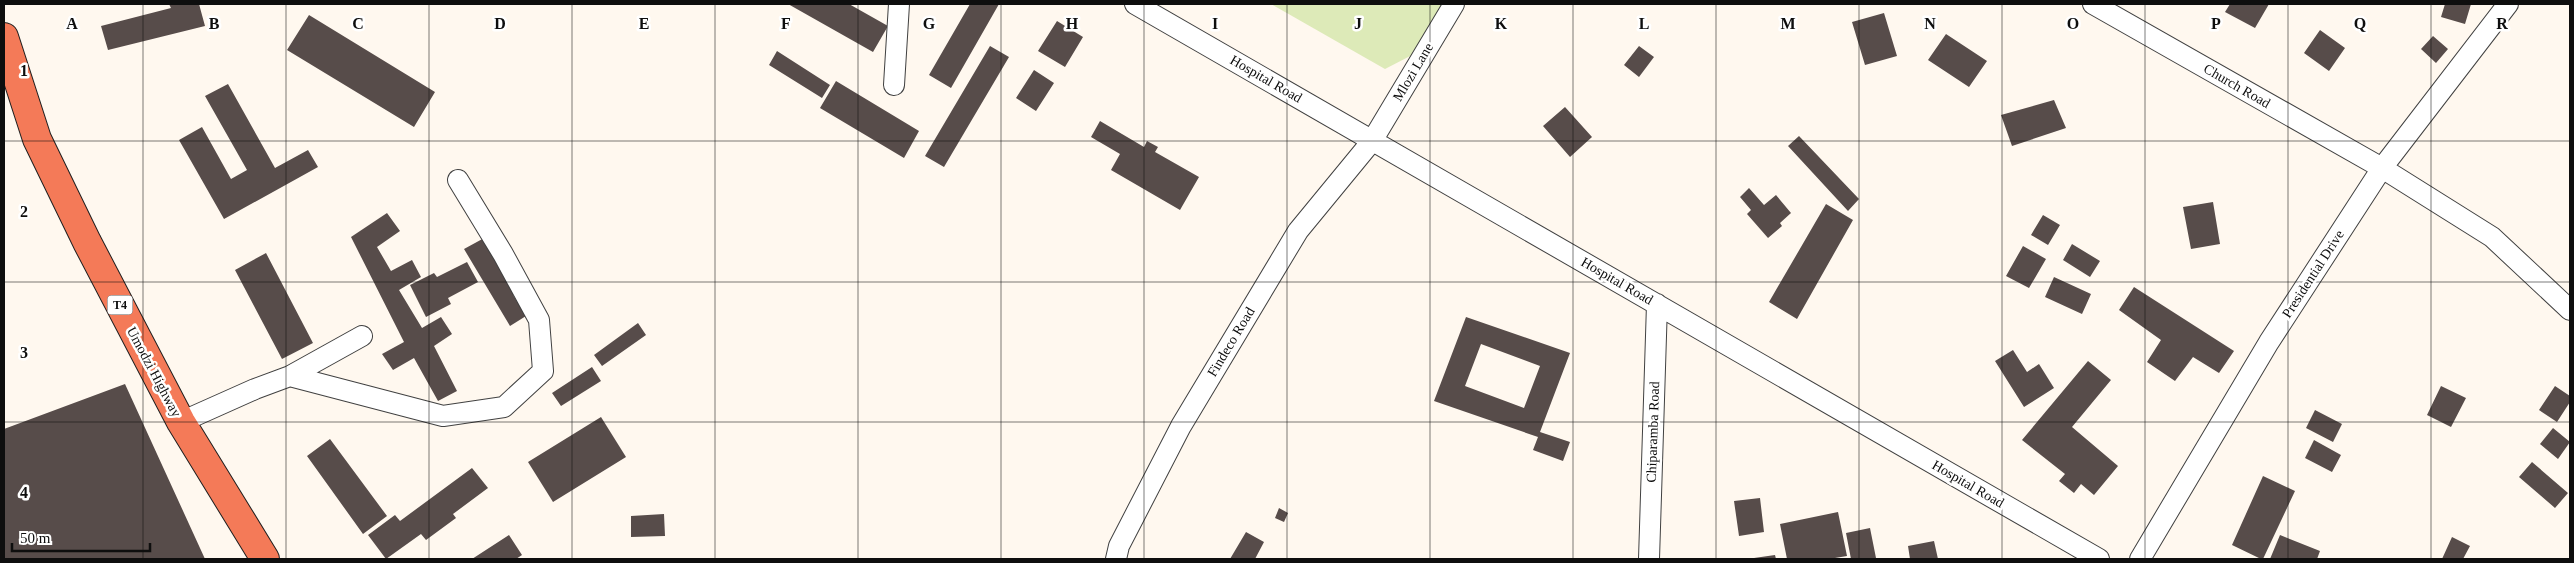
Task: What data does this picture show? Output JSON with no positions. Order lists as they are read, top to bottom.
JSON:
{
  "streets": {
    "highway": ["T4", "Umodzi Highway"],
    "street": [
      "Mlozi Lane",
      "Hospital Road",
      "Church Road",
      "Presidential Drive",
      "Findeco Road",
      "Chiparamba Road"
    ]
  },
  "crossings": [
    ["Mlozi Lane", "Hospital Road"],
    ["Mlozi Lane", "Findeco Road"],
    ["Hospital Road", "Findeco Road"],
    ["Hospital Road", "Chiparamba Road"],
    ["Church Road", "Presidential Drive"]
  ],
  "scale_bar": "50 m",
  "grid": {
    "columns": [
      "A",
      "B",
      "C",
      "D",
      "E",
      "F",
      "G",
      "H",
      "I",
      "J",
      "K",
      "L",
      "M",
      "N",
      "O",
      "P",
      "Q",
      "R"
    ],
    "rows": [
      "1",
      "2",
      "3",
      "4"
    ]
  }
}
